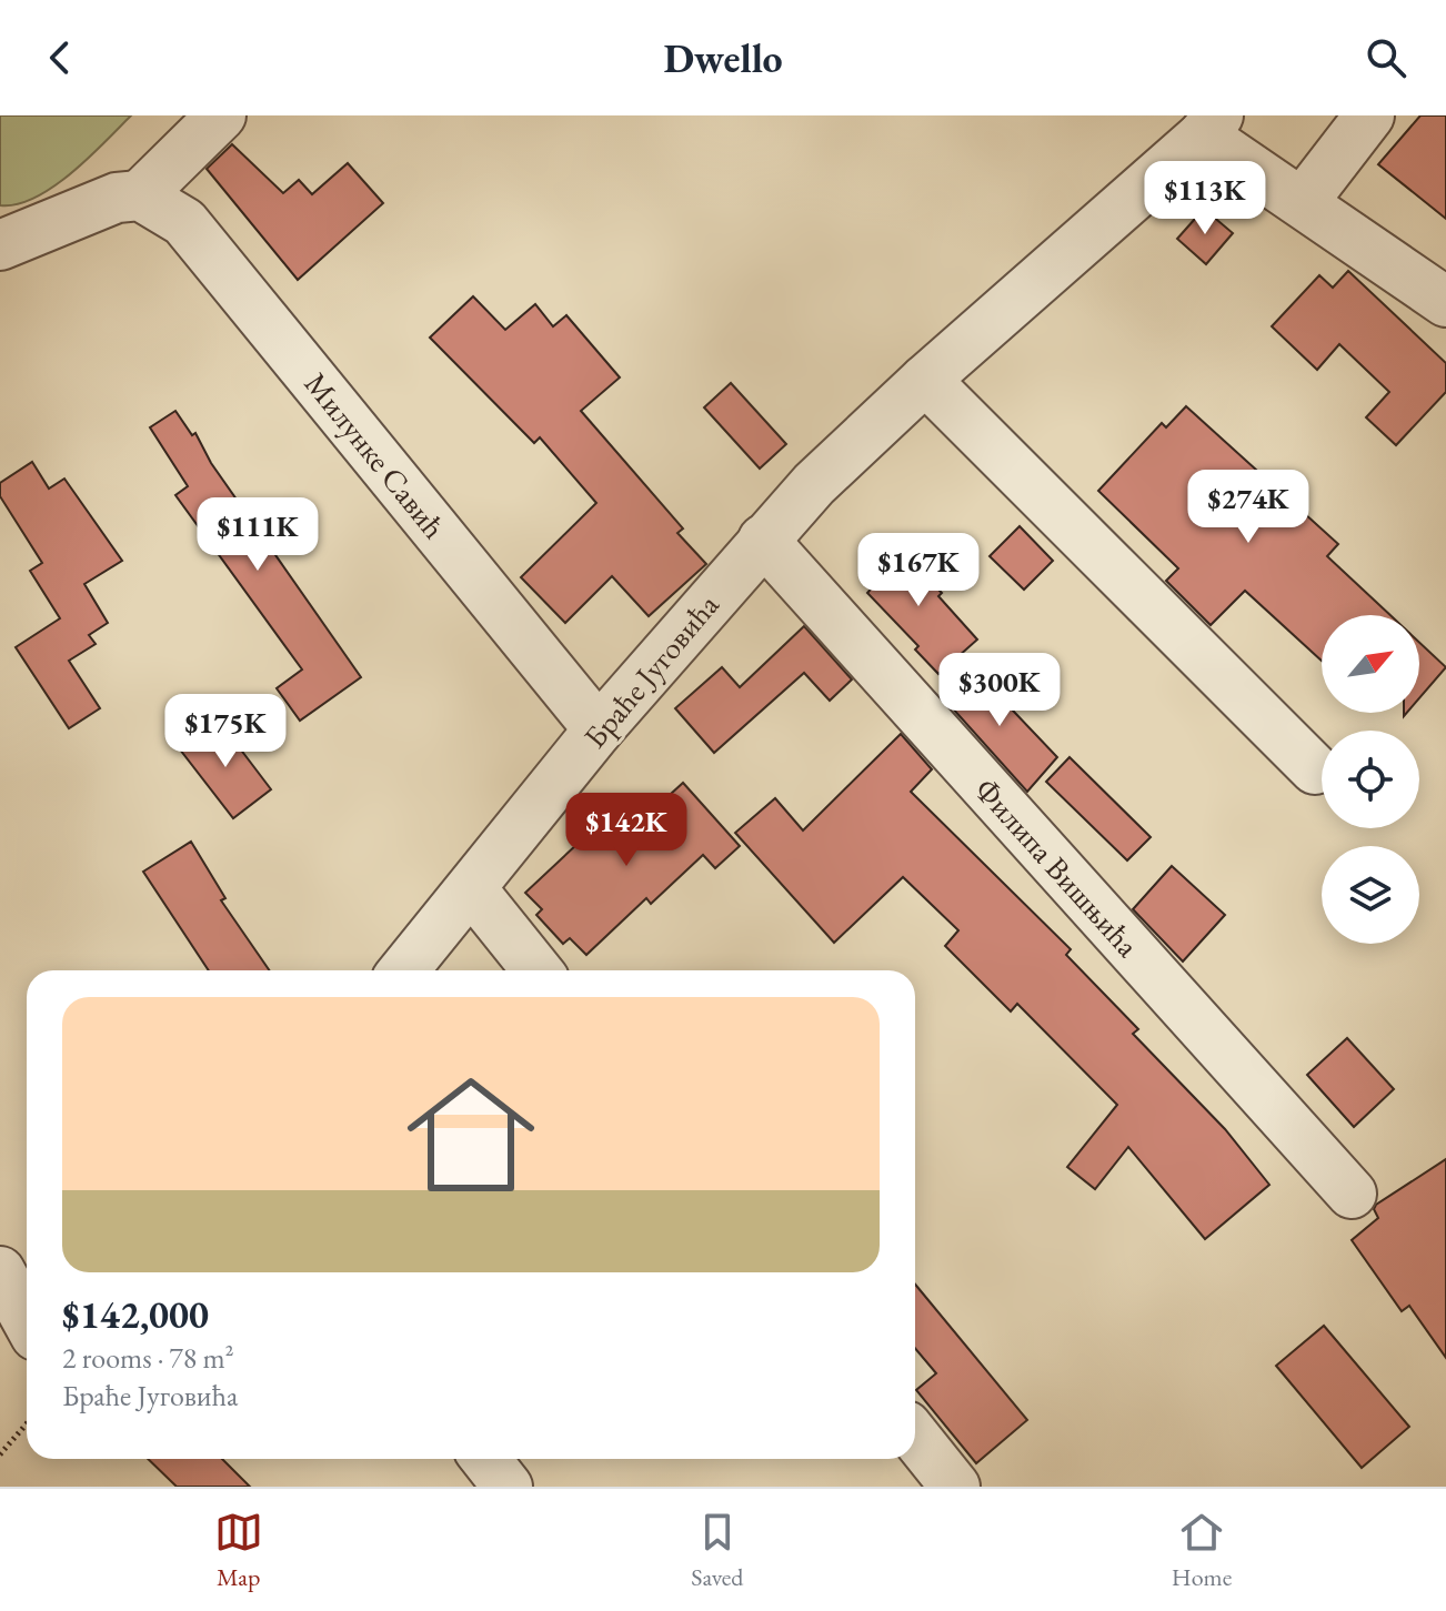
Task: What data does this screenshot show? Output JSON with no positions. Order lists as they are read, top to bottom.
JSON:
{
  "streets": {
    "street": ["Милунке Савић", "Браће Југовића", "Филипа Вишњића"]
  },
  "crossings": [
    ["Милунке Савић", "Браће Југовића"],
    ["Браће Југовића", "Филипа Вишњића"]
  ],
  "north": "top right",
  "page": {
    "header": "Dwello",
    "price": [
      "$113K",
      "$274K",
      "$111K",
      "$167K",
      "$300K",
      "$175K",
      "$142K"
    ],
    "list": [
      {
        "name": "$142,000",
        "note": "2 rooms · 78 m² · Браће Југовића"
      }
    ],
    "tabs": ["Map", "Saved", "Home"]
  }
}
